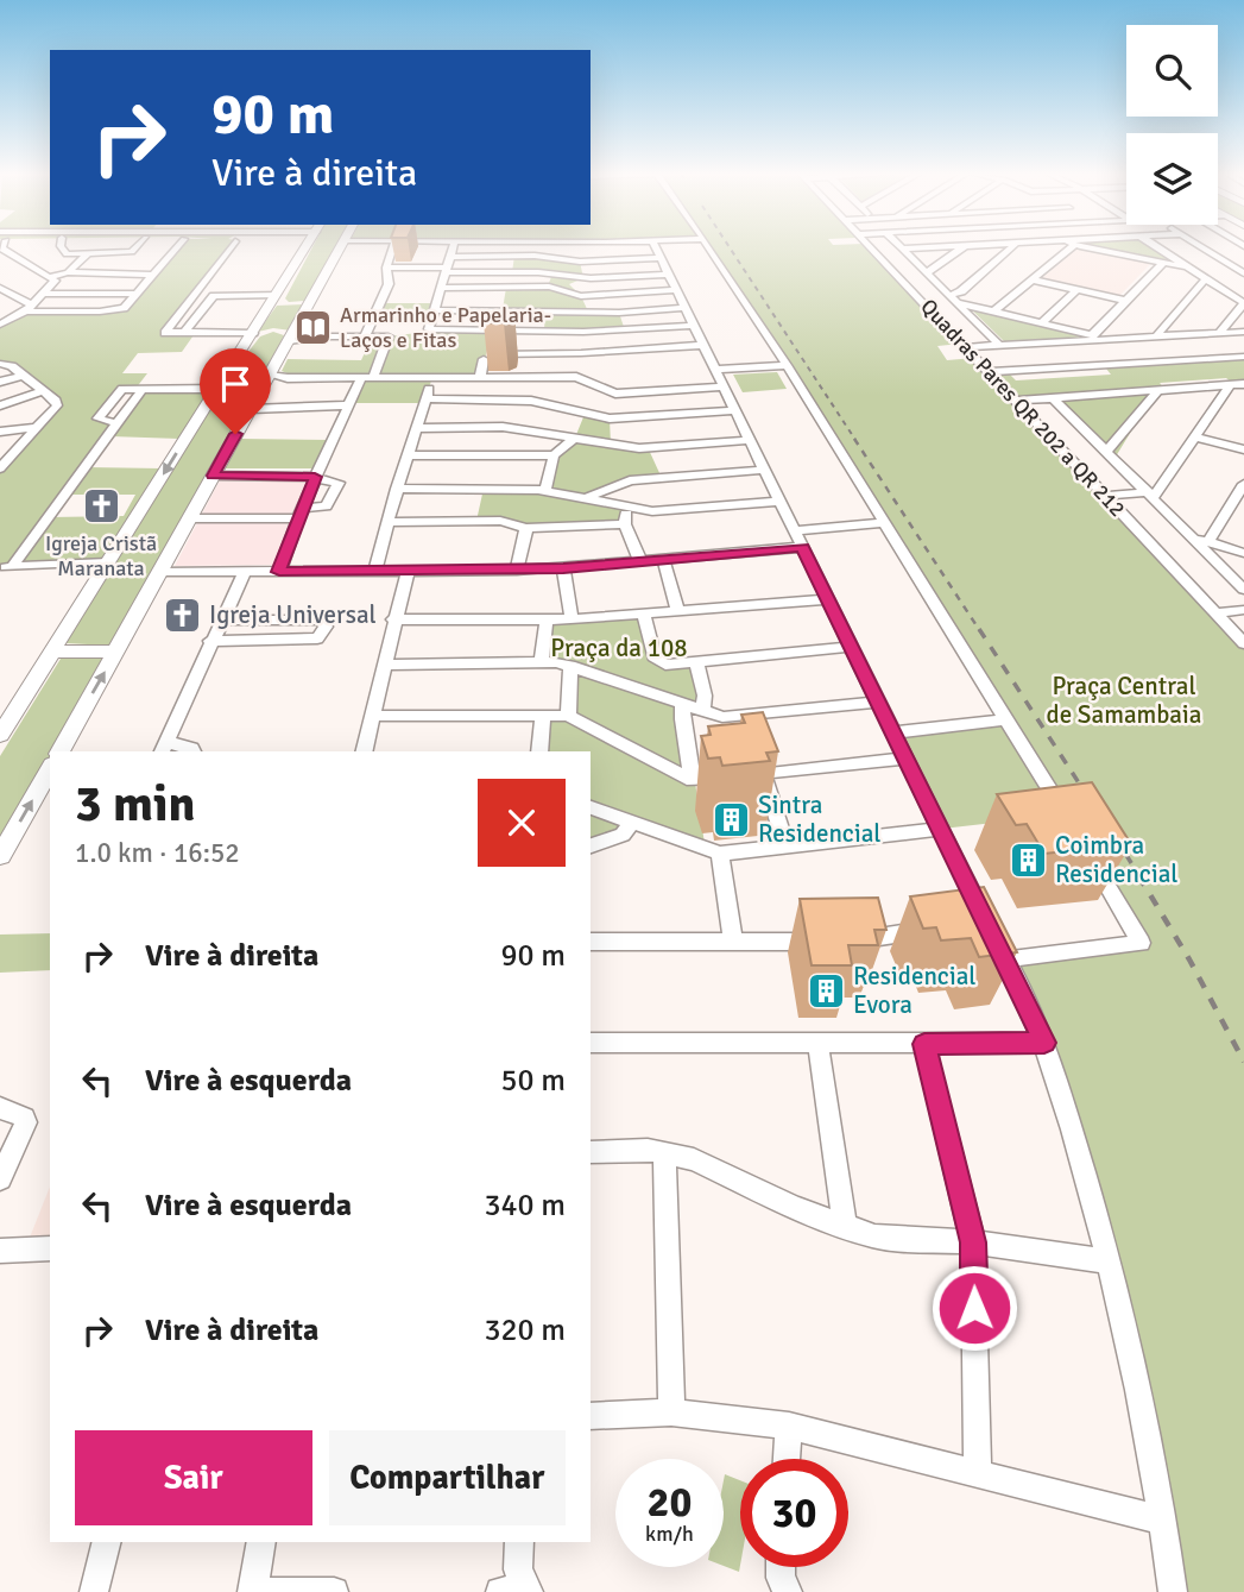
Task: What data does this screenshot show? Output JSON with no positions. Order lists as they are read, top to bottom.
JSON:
{
  "streets": {
    "street": ["Quadras Pares QR 202 a QR 212"]
  },
  "parks": ["Praça da 108", "Praça Central de Samambaia"],
  "places": {
    "library": ["Armarinho e Papelaria- Laços e Fitas"],
    "church": ["Igreja Cristã Maranata", "Igreja Universal"],
    "building": ["Sintra Residencial", "Coimbra Residencial", "Residencial Evora"]
  },
  "page": {
    "turn": ["90 m", "Vire à direita"],
    "heading": ["3 min", "1.0 km · 16:52"],
    "list": [
      {
        "name": "Vire à direita",
        "value": "90 m"
      },
      {
        "name": "Vire à esquerda",
        "value": "50 m"
      },
      {
        "name": "Vire à esquerda",
        "value": "340 m"
      },
      {
        "name": "Vire à direita",
        "value": "320 m"
      }
    ],
    "buttons": ["Sair", "Compartilhar"],
    "speed": "20 km/h",
    "limit": "30"
  }
}
